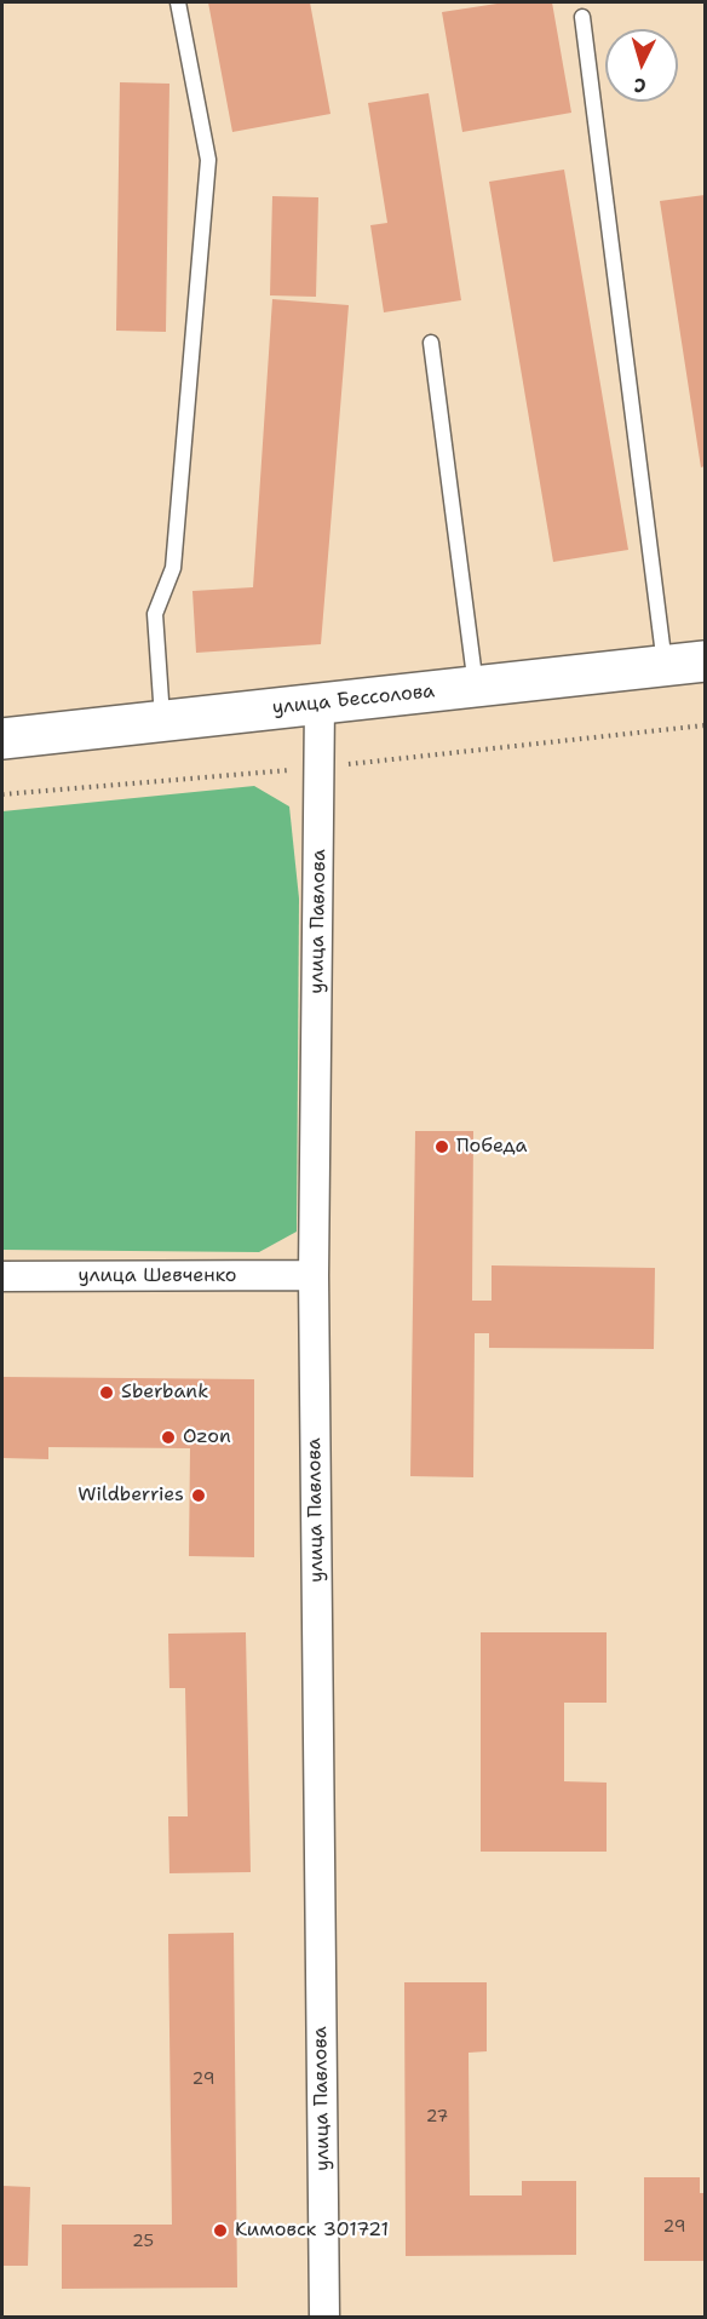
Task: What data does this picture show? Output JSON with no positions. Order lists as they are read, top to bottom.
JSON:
{
  "streets": {
    "main road": ["улица Бессолова"],
    "street": ["улица Павлова", "улица Шевченко"]
  },
  "crossings": [
    ["улица Бессолова", "улица Павлова"],
    ["улица Павлова", "улица Шевченко"]
  ],
  "places": [
    "Победа",
    "Sberbank",
    "Ozon",
    "Wildberries",
    "Кимовск 301721"
  ],
  "house_numbers": [
    "29",
    "27",
    "29",
    "25"
  ],
  "north": "bottom"
}
